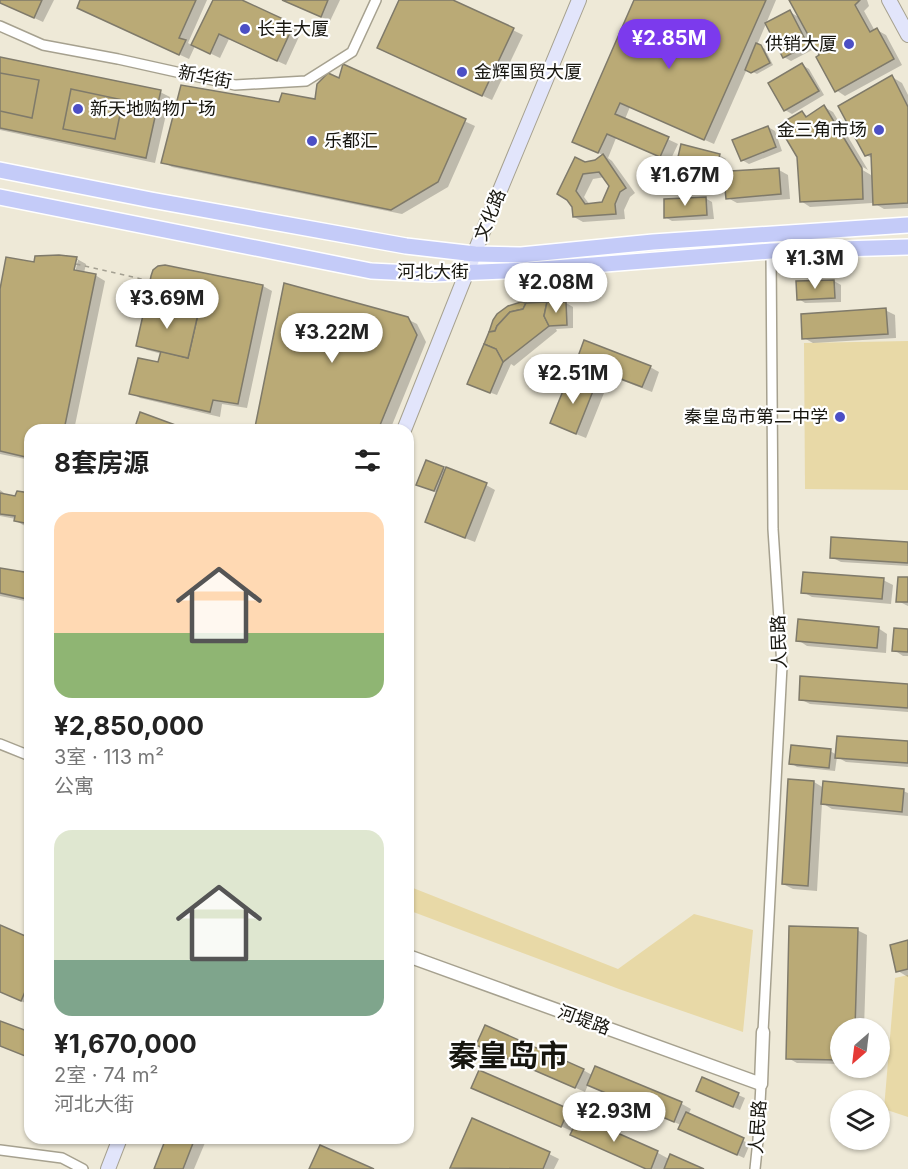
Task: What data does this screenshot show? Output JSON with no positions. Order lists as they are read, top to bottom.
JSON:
{
  "streets": {
    "main road": ["文化路", "河北大街"],
    "street": ["新华街", "人民路", "河堤路"]
  },
  "crossings": [
    ["文化路", "河北大街"],
    ["河北大街", "人民路"],
    ["人民路", "河堤路"]
  ],
  "districts": ["秦皇岛市"],
  "places": [
    "长丰大厦",
    "供销大厦",
    "金辉国贸大厦",
    "新天地购物广场",
    "金三角市场",
    "乐都汇",
    "秦皇岛市第二中学"
  ],
  "north": "bottom left",
  "page": {
    "price": [
      "¥2.85M",
      "¥1.67M",
      "¥1.3M",
      "¥2.08M",
      "¥3.69M",
      "¥3.22M",
      "¥2.51M",
      "¥2.93M"
    ],
    "heading": "8套房源",
    "list": [
      {
        "name": "¥2,850,000",
        "note": "3室 · 113 m² · 公寓"
      },
      {
        "name": "¥1,670,000",
        "note": "2室 · 74 m² · 河北大街"
      }
    ]
  }
}
